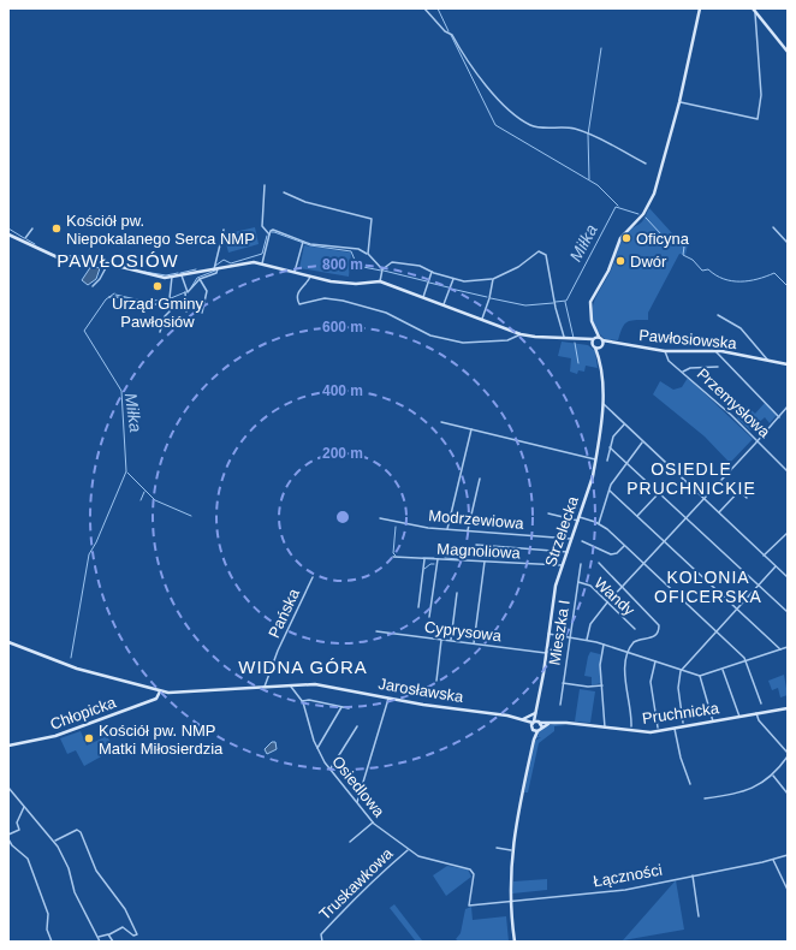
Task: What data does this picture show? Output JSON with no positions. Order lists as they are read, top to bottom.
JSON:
{
  "streets": {
    "street": [
      "Pawłosiowska",
      "Przemysłowa",
      "Modrzewiowa",
      "Strzelecka",
      "Magnoliowa",
      "Wandy",
      "Pańska",
      "Cyprysowa",
      "Mieszka I",
      "Jarosławska",
      "Chłopicka",
      "Pruchnicka",
      "Osiedlowa",
      "Łączności",
      "Truskawkowa"
    ]
  },
  "crossings": [
    ["Pawłosiowska", "Przemysłowa"],
    ["Pawłosiowska", "Strzelecka"],
    ["Modrzewiowa", "Strzelecka"],
    ["Strzelecka", "Magnoliowa"],
    ["Strzelecka", "Cyprysowa"],
    ["Strzelecka", "Jarosławska"],
    ["Wandy", "Mieszka I"],
    ["Pańska", "Jarosławska"],
    ["Jarosławska", "Chłopicka"],
    ["Jarosławska", "Pruchnicka"],
    ["Jarosławska", "Osiedlowa"],
    ["Osiedlowa", "Łączności"],
    ["Osiedlowa", "Truskawkowa"]
  ],
  "districts": [
    "PAWŁOSIÓW",
    "OSIEDLE PRUCHNICKIE",
    "KOLONIA OFICERSKA",
    "WIDNA GÓRA"
  ],
  "water": ["Miłka"],
  "places": [
    "Kościół pw. Niepokalanego Serca NMP",
    "Oficyna",
    "Dwór",
    "Urząd Gminy Pawłosiów",
    "Kościół pw. NMP Matki Miłosierdzia"
  ],
  "rings": [
    "800 m",
    "600 m",
    "400 m",
    "200 m"
  ]
}
